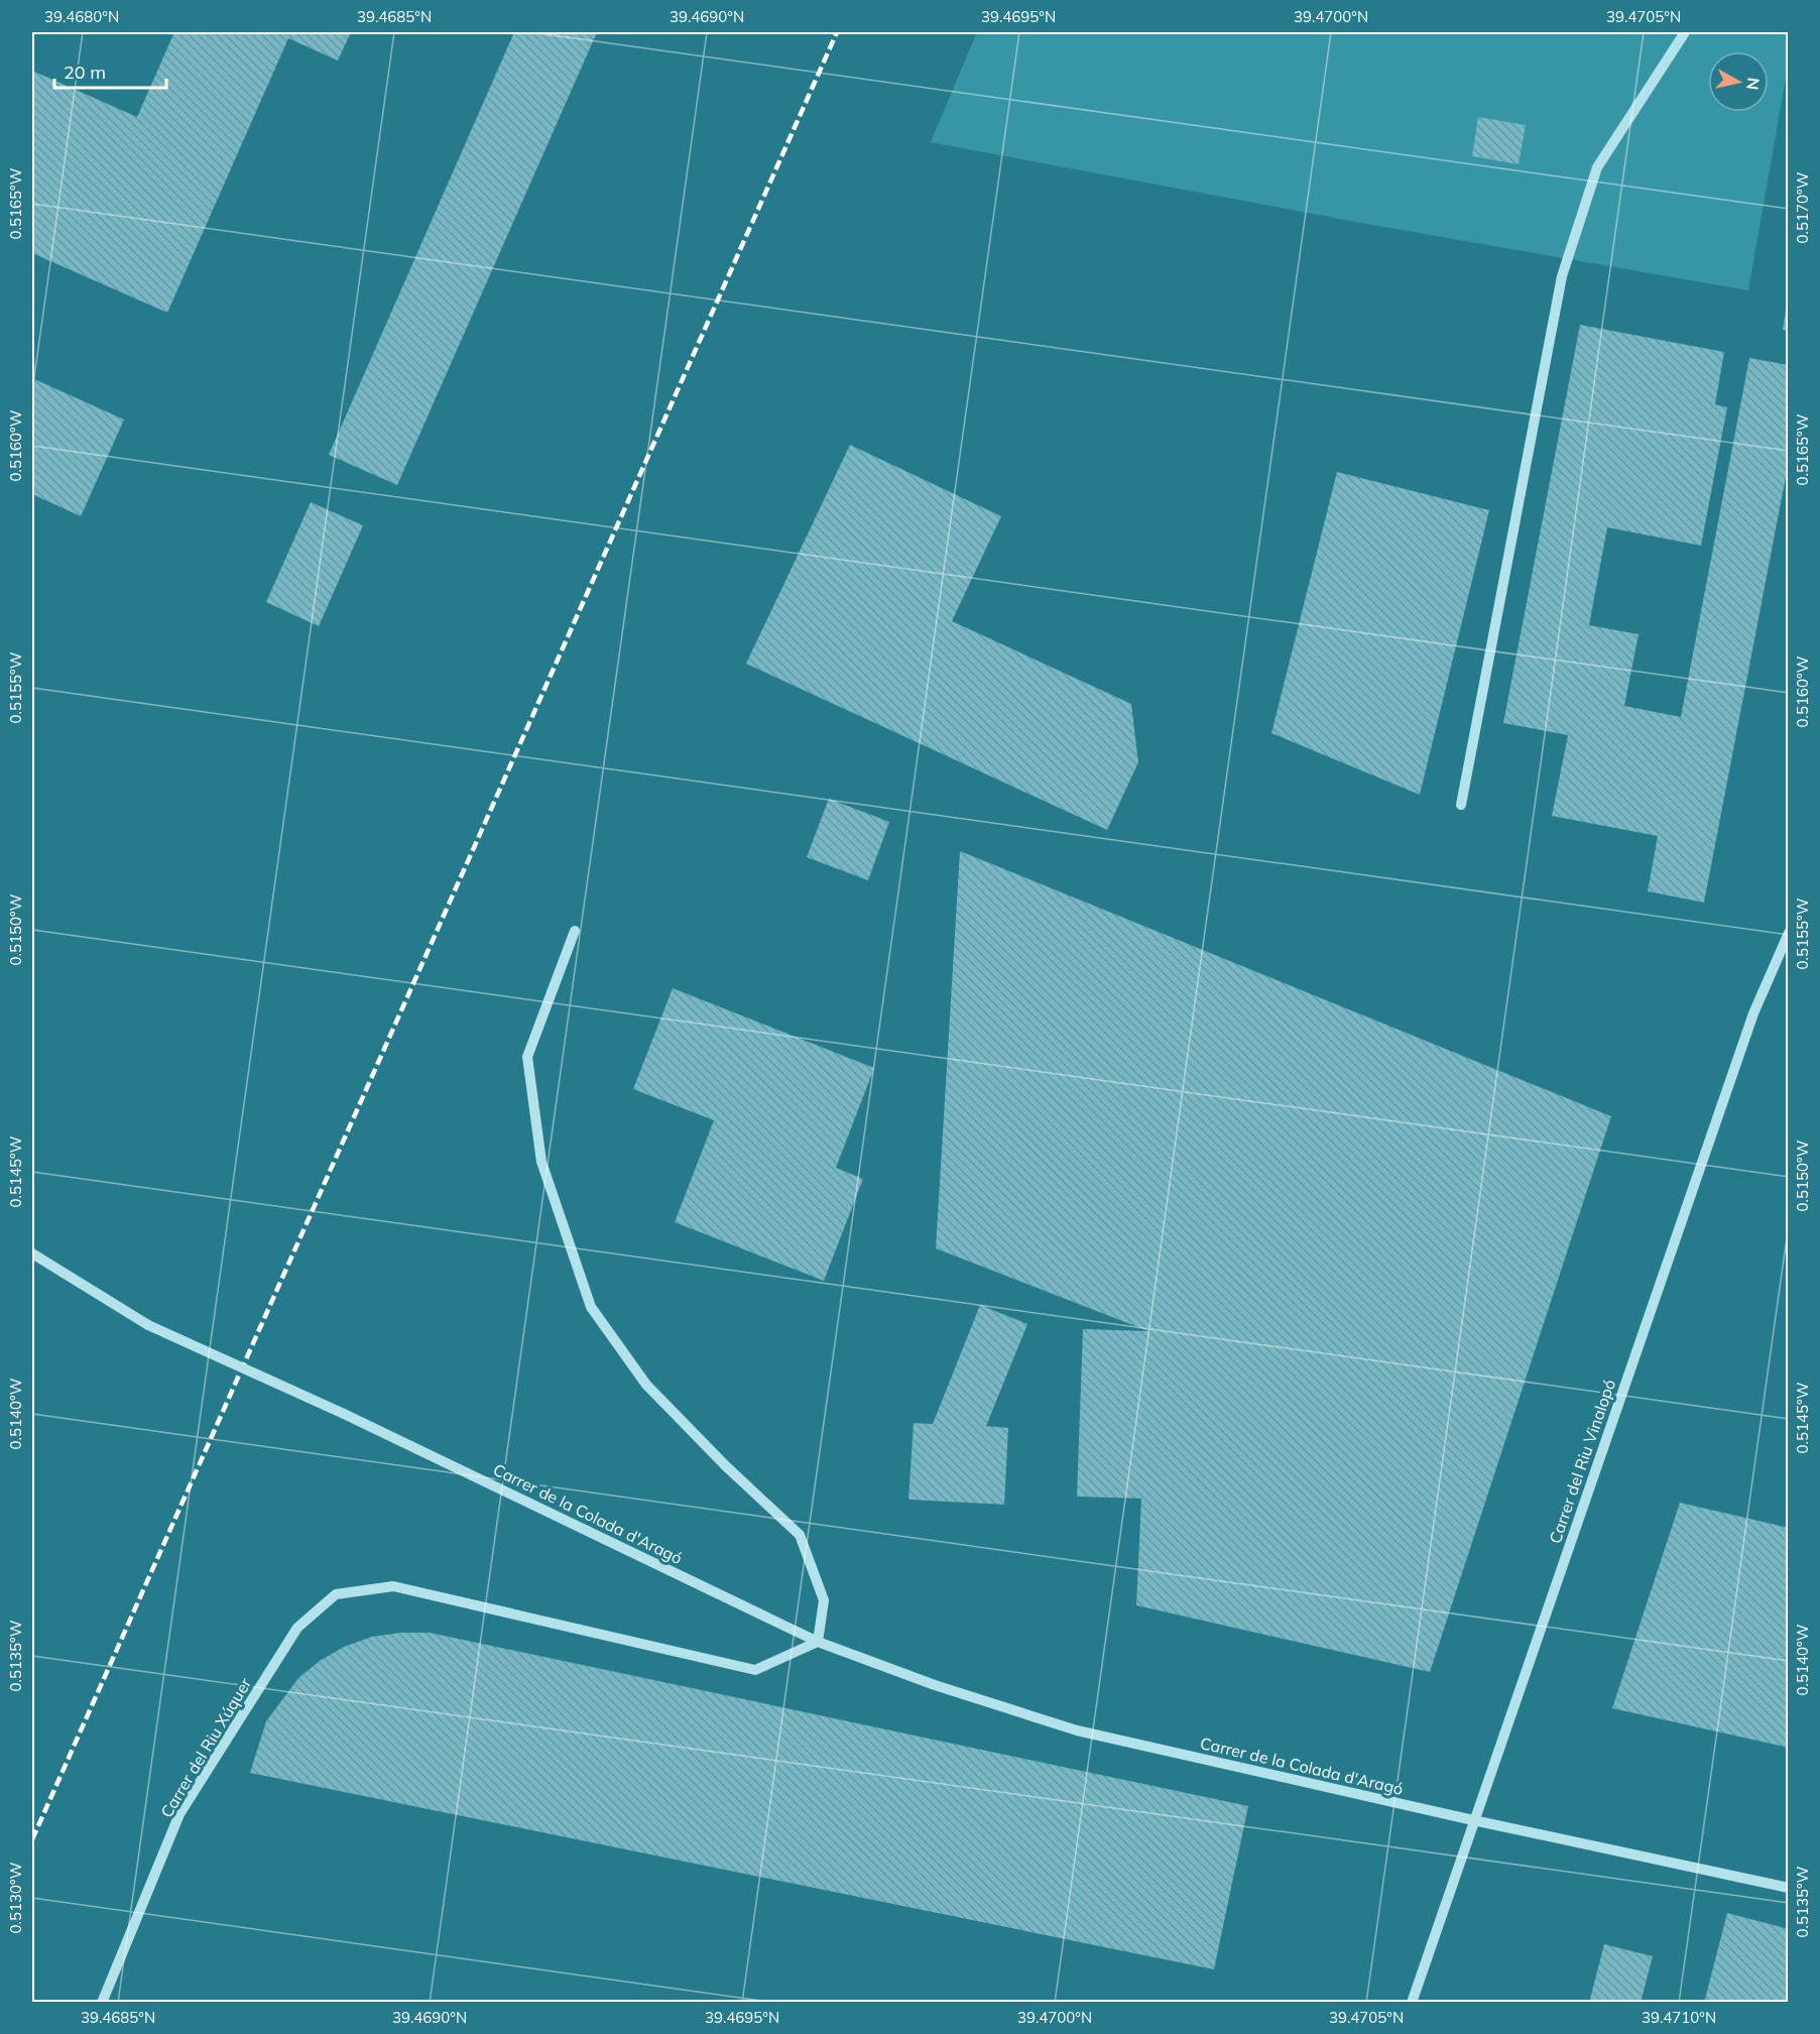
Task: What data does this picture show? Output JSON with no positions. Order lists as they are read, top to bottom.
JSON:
{
  "streets": {
    "street": ["Carrer del Riu Vinalopó", "Carrer de la Colada d'Aragó", "Carrer del Riu Xúquer"]
  },
  "crossings": [
    ["Carrer del Riu Vinalopó", "Carrer de la Colada d'Aragó"],
    ["Carrer de la Colada d'Aragó", "Carrer del Riu Xúquer"]
  ],
  "scale_bar": "20 m",
  "north": "right",
  "coordinates": [
    "39.4680°N",
    "39.4685°N",
    "39.4690°N",
    "39.4695°N",
    "39.4700°N",
    "39.4705°N",
    "0.5165°W",
    "0.5170°W",
    "0.5160°W",
    "0.5155°W",
    "0.5150°W",
    "0.5145°W",
    "0.5140°W",
    "0.5135°W",
    "0.5130°W",
    "39.4710°N"
  ]
}
